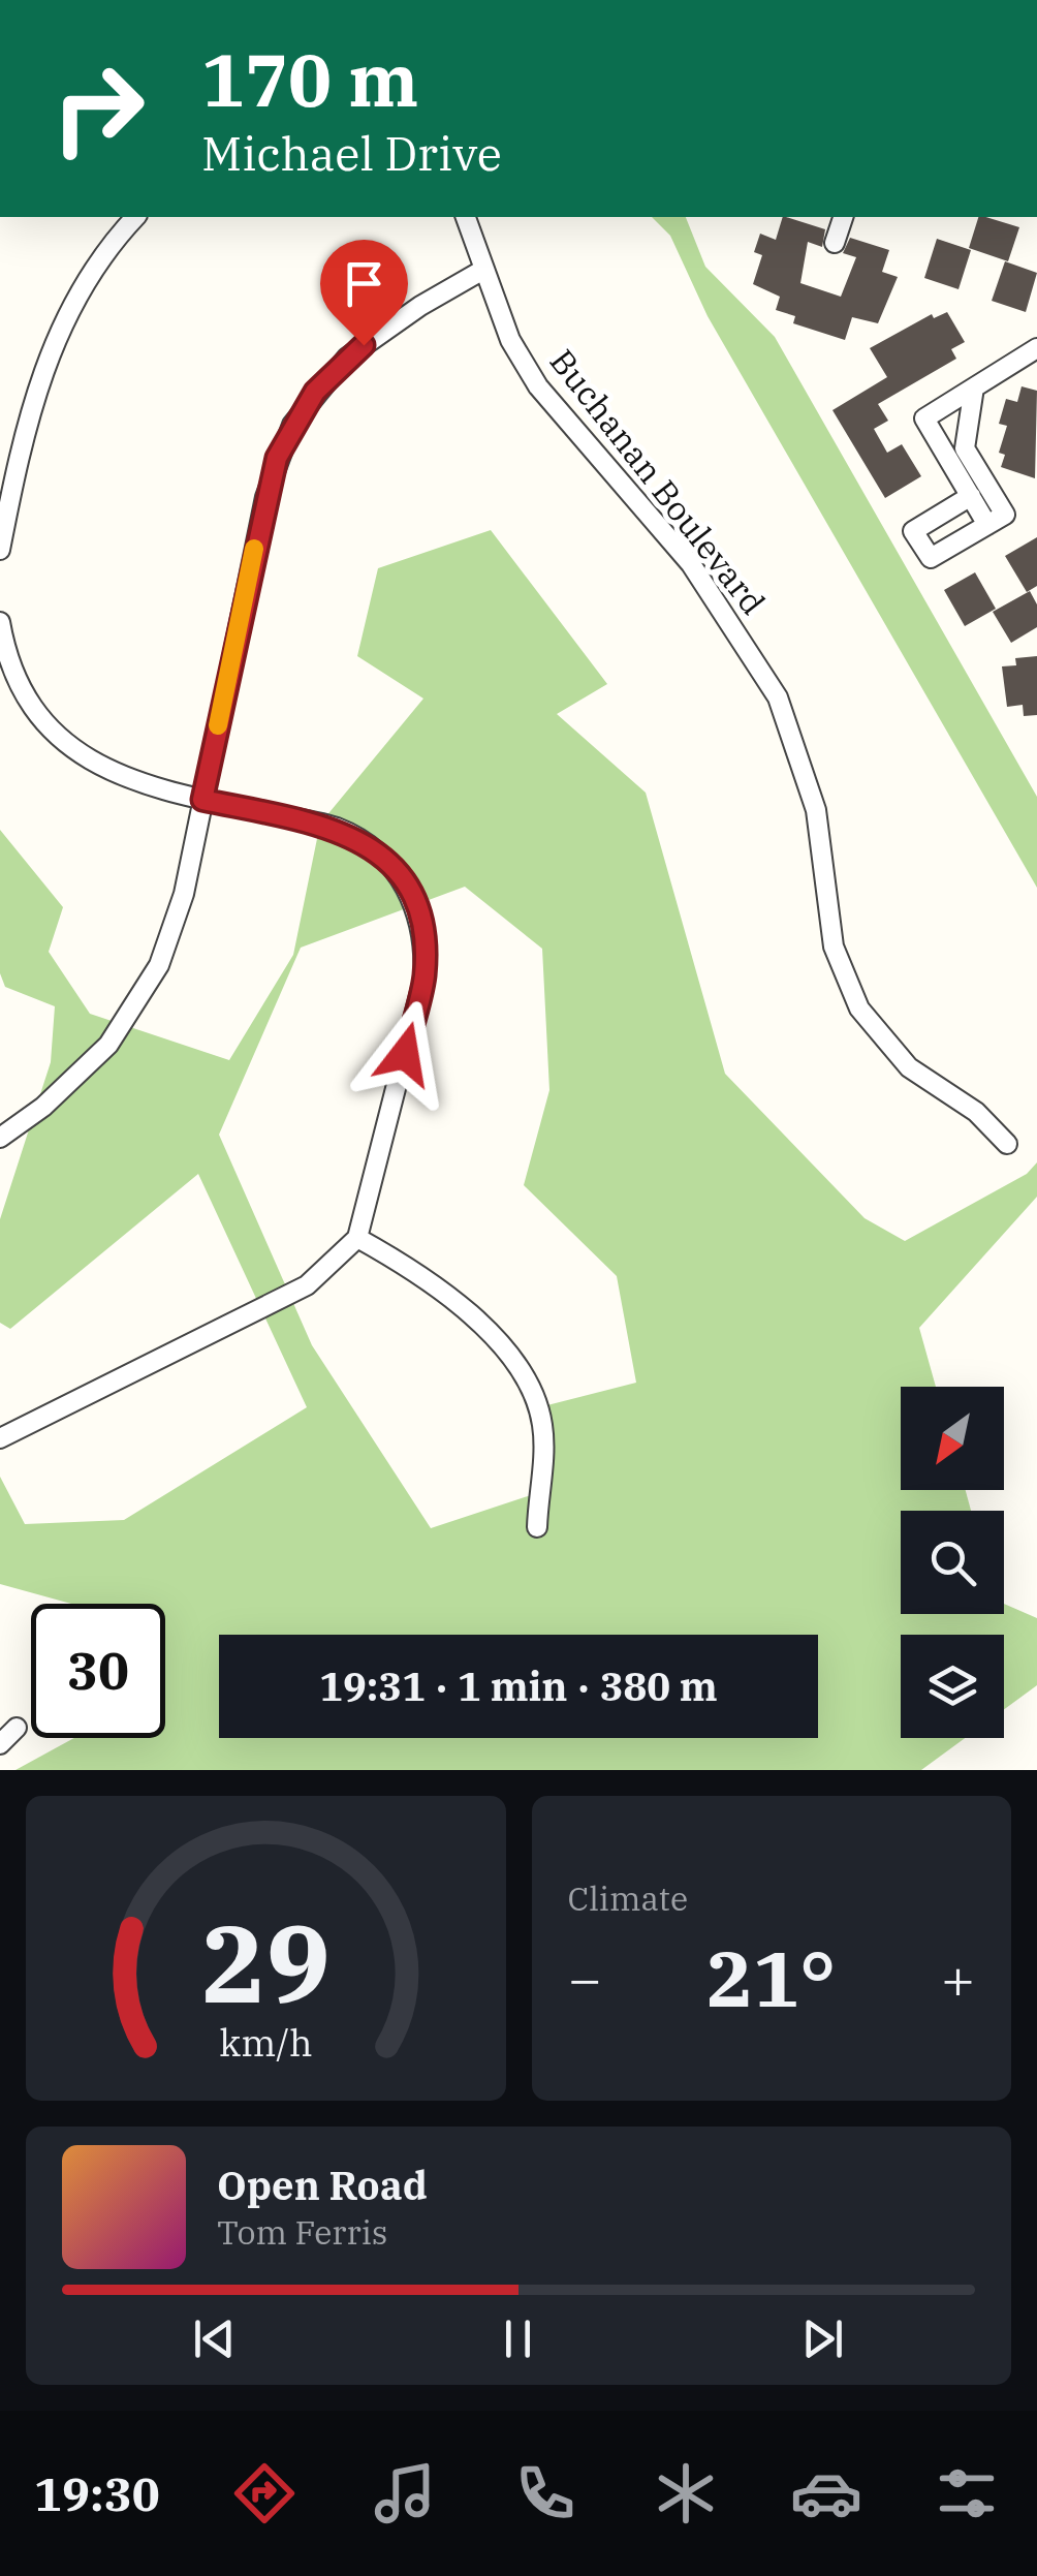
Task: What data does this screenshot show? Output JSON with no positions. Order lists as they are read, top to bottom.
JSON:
{
  "streets": {
    "street": ["Buchanan Boulevard"]
  },
  "north": "bottom left",
  "page": {
    "turn": ["170 m", "Michael Drive"],
    "limit": "30",
    "trip": "19:31 · 1 min · 380 m",
    "tile": "Climate",
    "heat": ["−", "21°", "+"],
    "song": ["Open Road", "Tom Ferris"],
    "tabs": "19:30",
    "gauge": ["29", "km/h"]
  }
}
